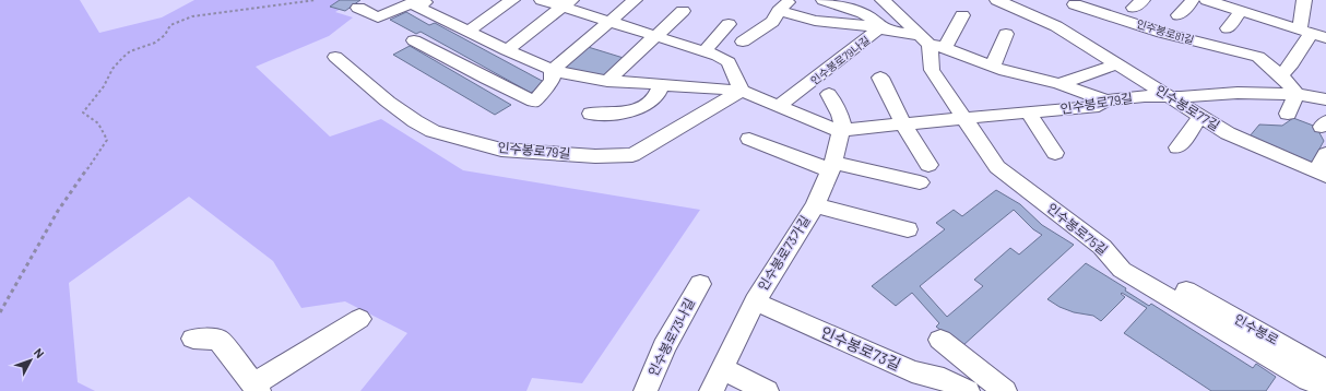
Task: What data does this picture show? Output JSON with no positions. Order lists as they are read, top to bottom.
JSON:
{
  "streets": {
    "street": [
      "인수봉로81길",
      "인수봉로79나길",
      "인수봉로79길",
      "인수봉로77길",
      "인수봉로75길",
      "인수봉로73가길",
      "인수봉로",
      "인수봉로73나길",
      "인수봉로73길"
    ]
  },
  "crossings": [
    ["인수봉로79길", "인수봉로77길"],
    ["인수봉로79길", "인수봉로75길"],
    ["인수봉로79길", "인수봉로73가길"],
    ["인수봉로73가길", "인수봉로73길"]
  ],
  "north": "top right"
}
